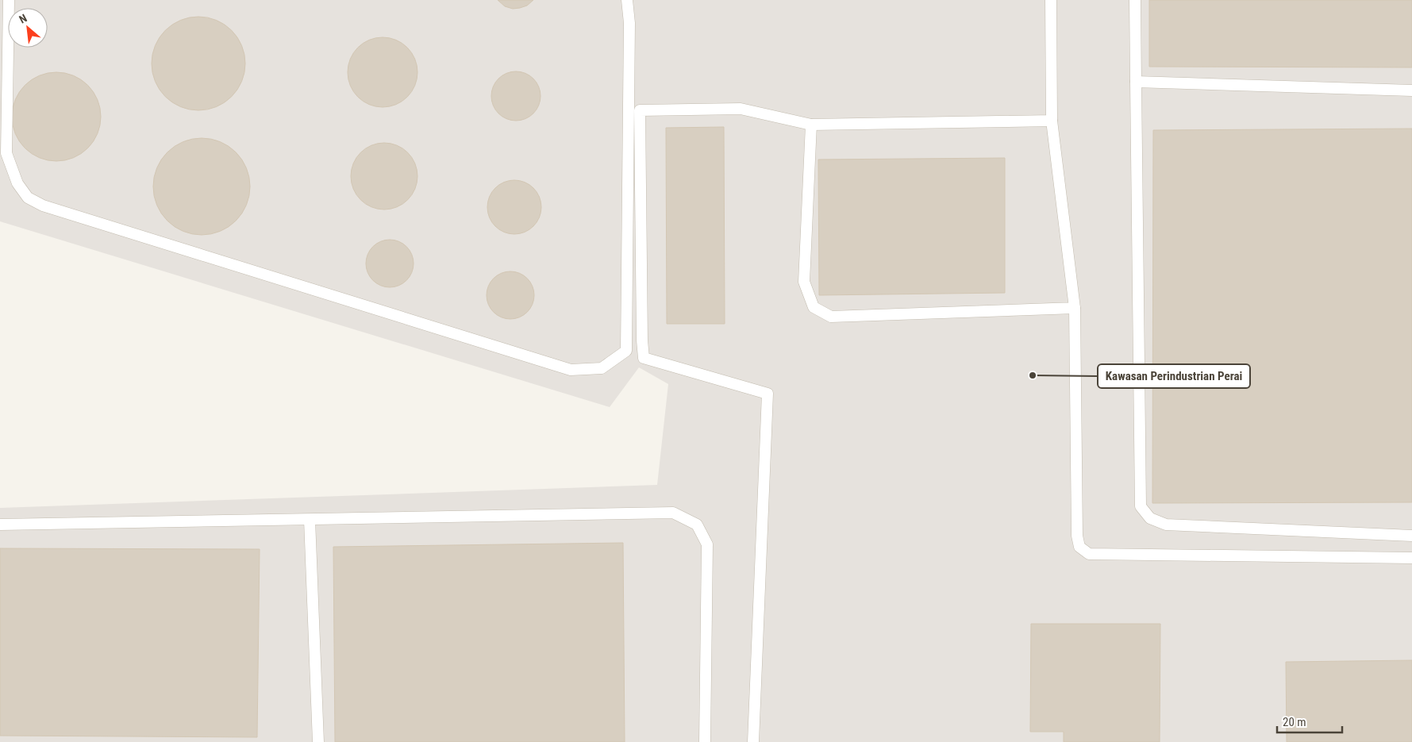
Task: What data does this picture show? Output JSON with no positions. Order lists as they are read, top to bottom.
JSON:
{
  "places": ["Kawasan Perindustrian Perai"],
  "scale_bar": "20 m",
  "north": "top left"
}
